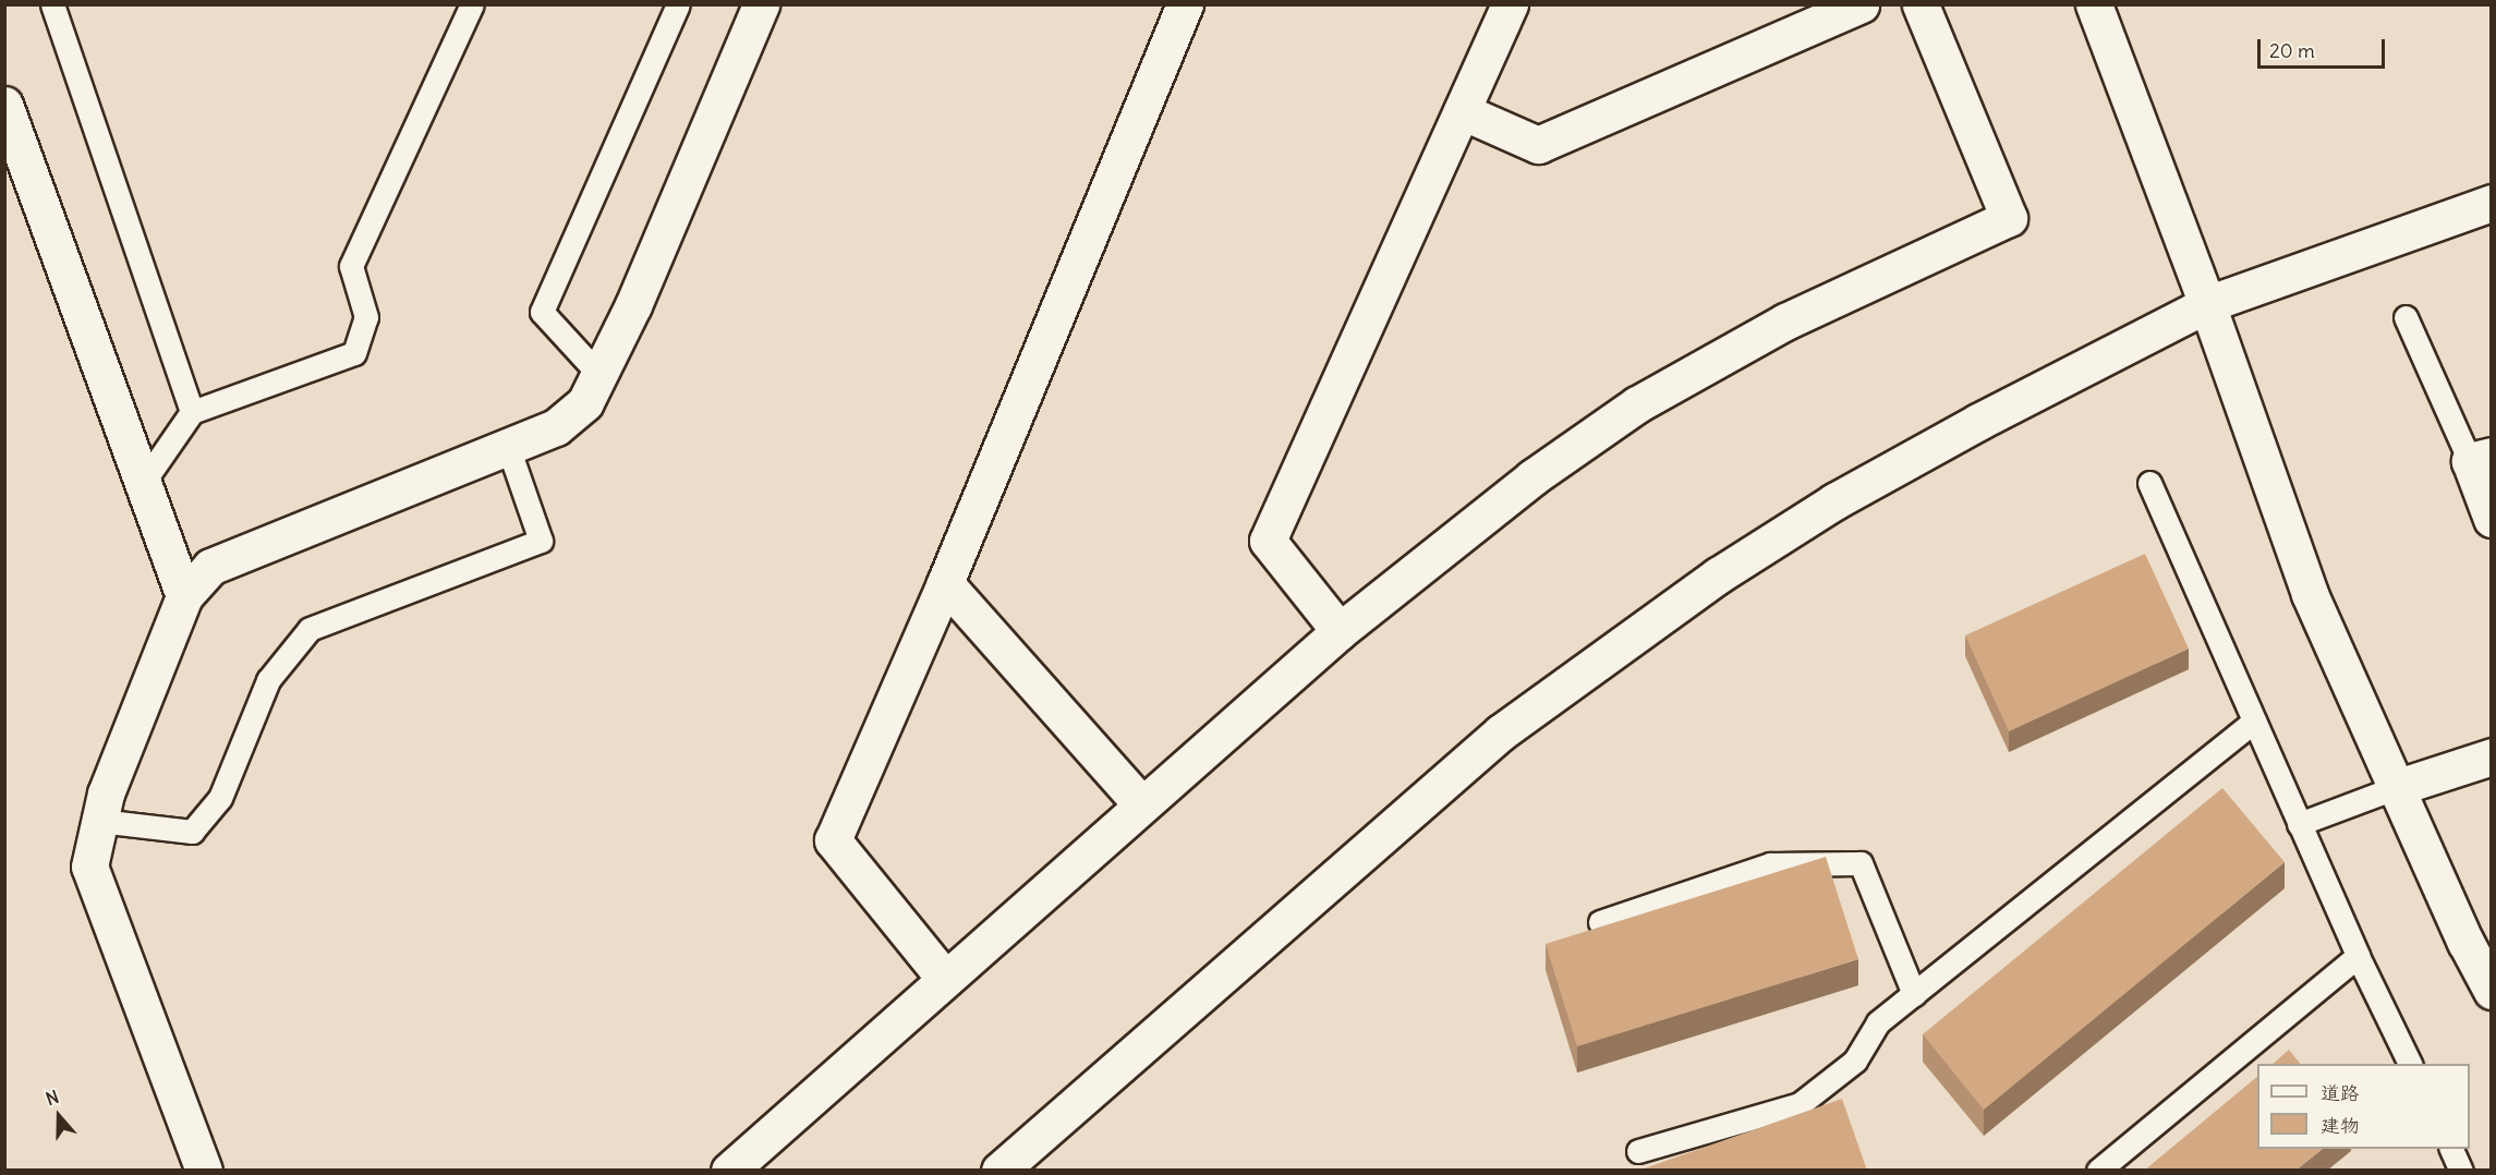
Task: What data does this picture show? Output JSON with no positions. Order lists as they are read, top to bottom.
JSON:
{
  "legend": ["道路", "建物"],
  "scale_bar": "20 m",
  "north": "top"
}
